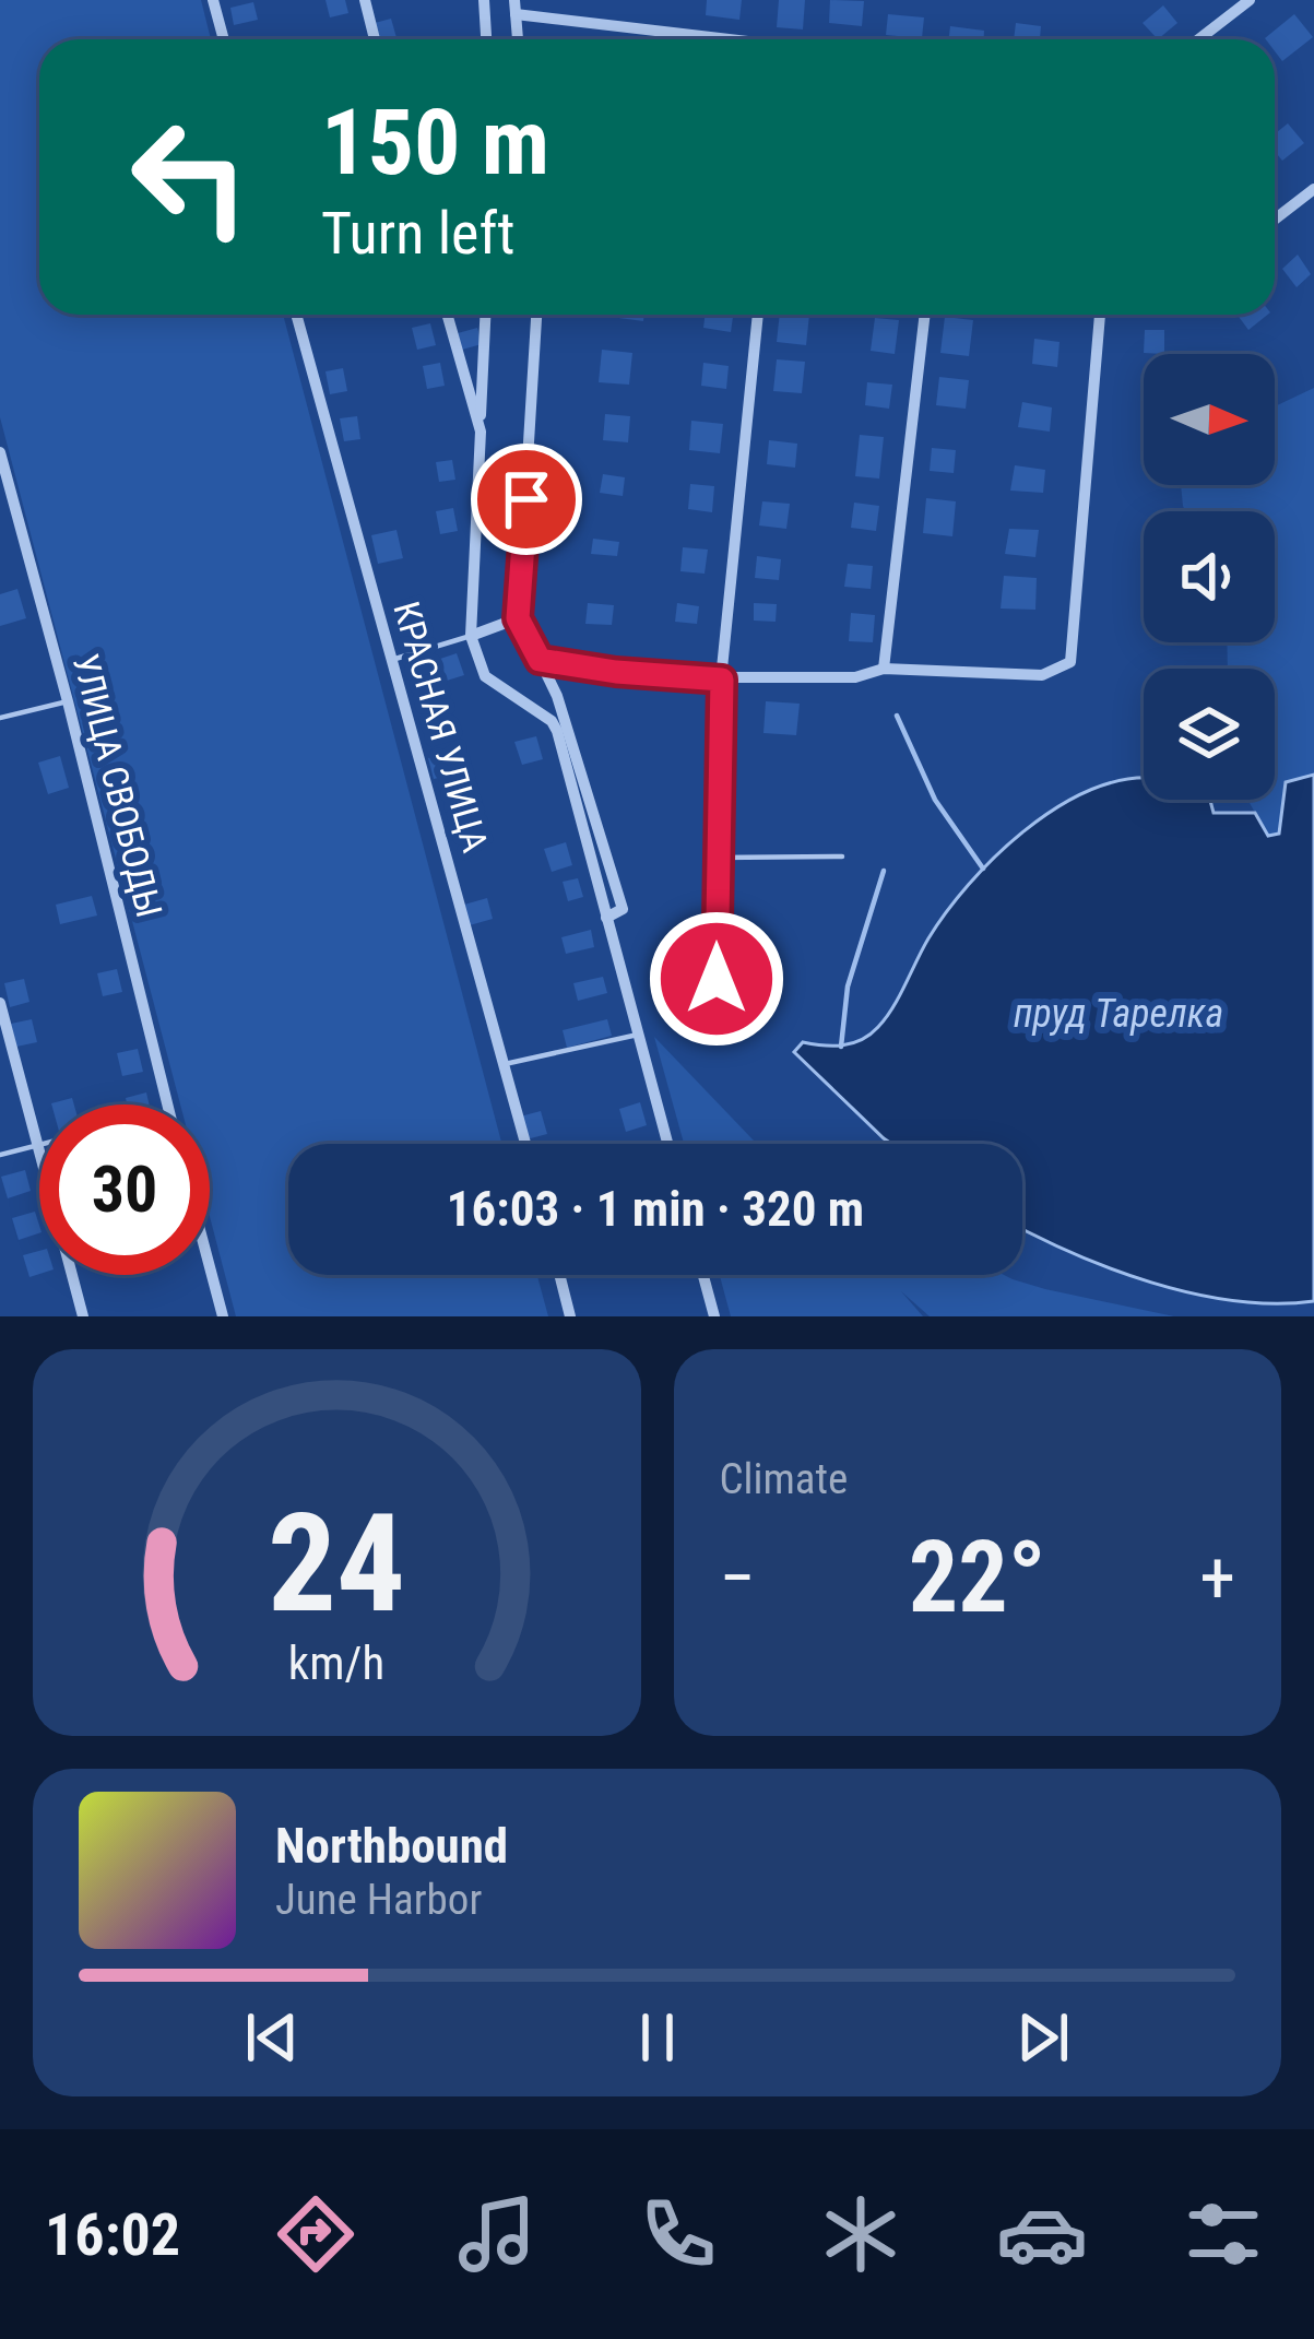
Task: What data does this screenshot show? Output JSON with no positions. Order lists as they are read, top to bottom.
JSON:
{
  "streets": {
    "street": ["КРАСНАЯ УЛИЦА", "УЛИЦА СВОБОДЫ"]
  },
  "water": ["пруд Тарелка"],
  "north": "right",
  "page": {
    "turn": ["150 m", "Turn left"],
    "limit": "30",
    "trip": "16:03 · 1 min · 320 m",
    "tile": "Climate",
    "heat": ["−", "22°", "+"],
    "song": ["Northbound", "June Harbor"],
    "tabs": "16:02",
    "gauge": ["24", "km/h"]
  }
}
